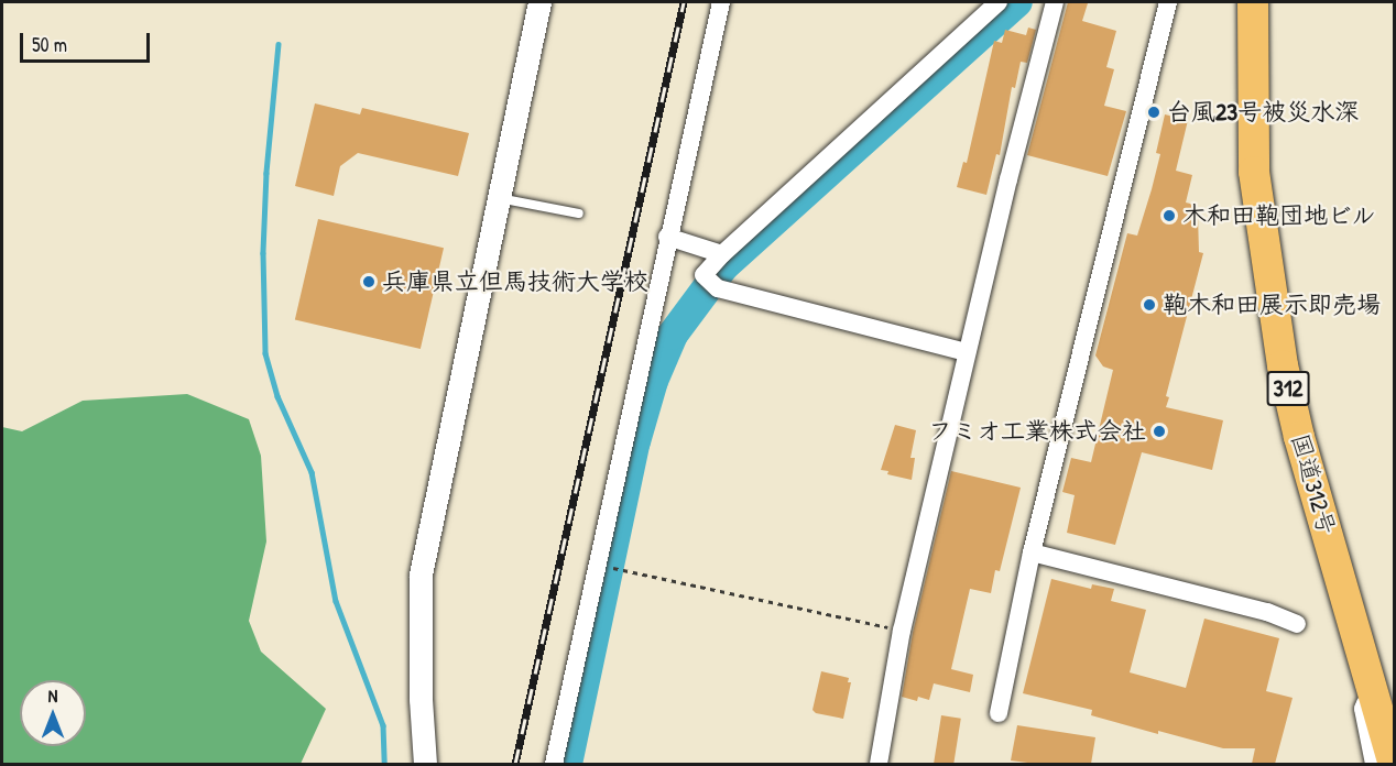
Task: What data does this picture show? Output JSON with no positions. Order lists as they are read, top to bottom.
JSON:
{
  "streets": {
    "highway": ["312", "国道312号"]
  },
  "places": [
    "台風23号被災水深",
    "木和田鞄団地ビル",
    "兵庫県立但馬技術大学校",
    "鞄木和田展示即売場",
    "フミオ工業株式会社"
  ],
  "scale_bar": "50 m",
  "north": "top"
}
